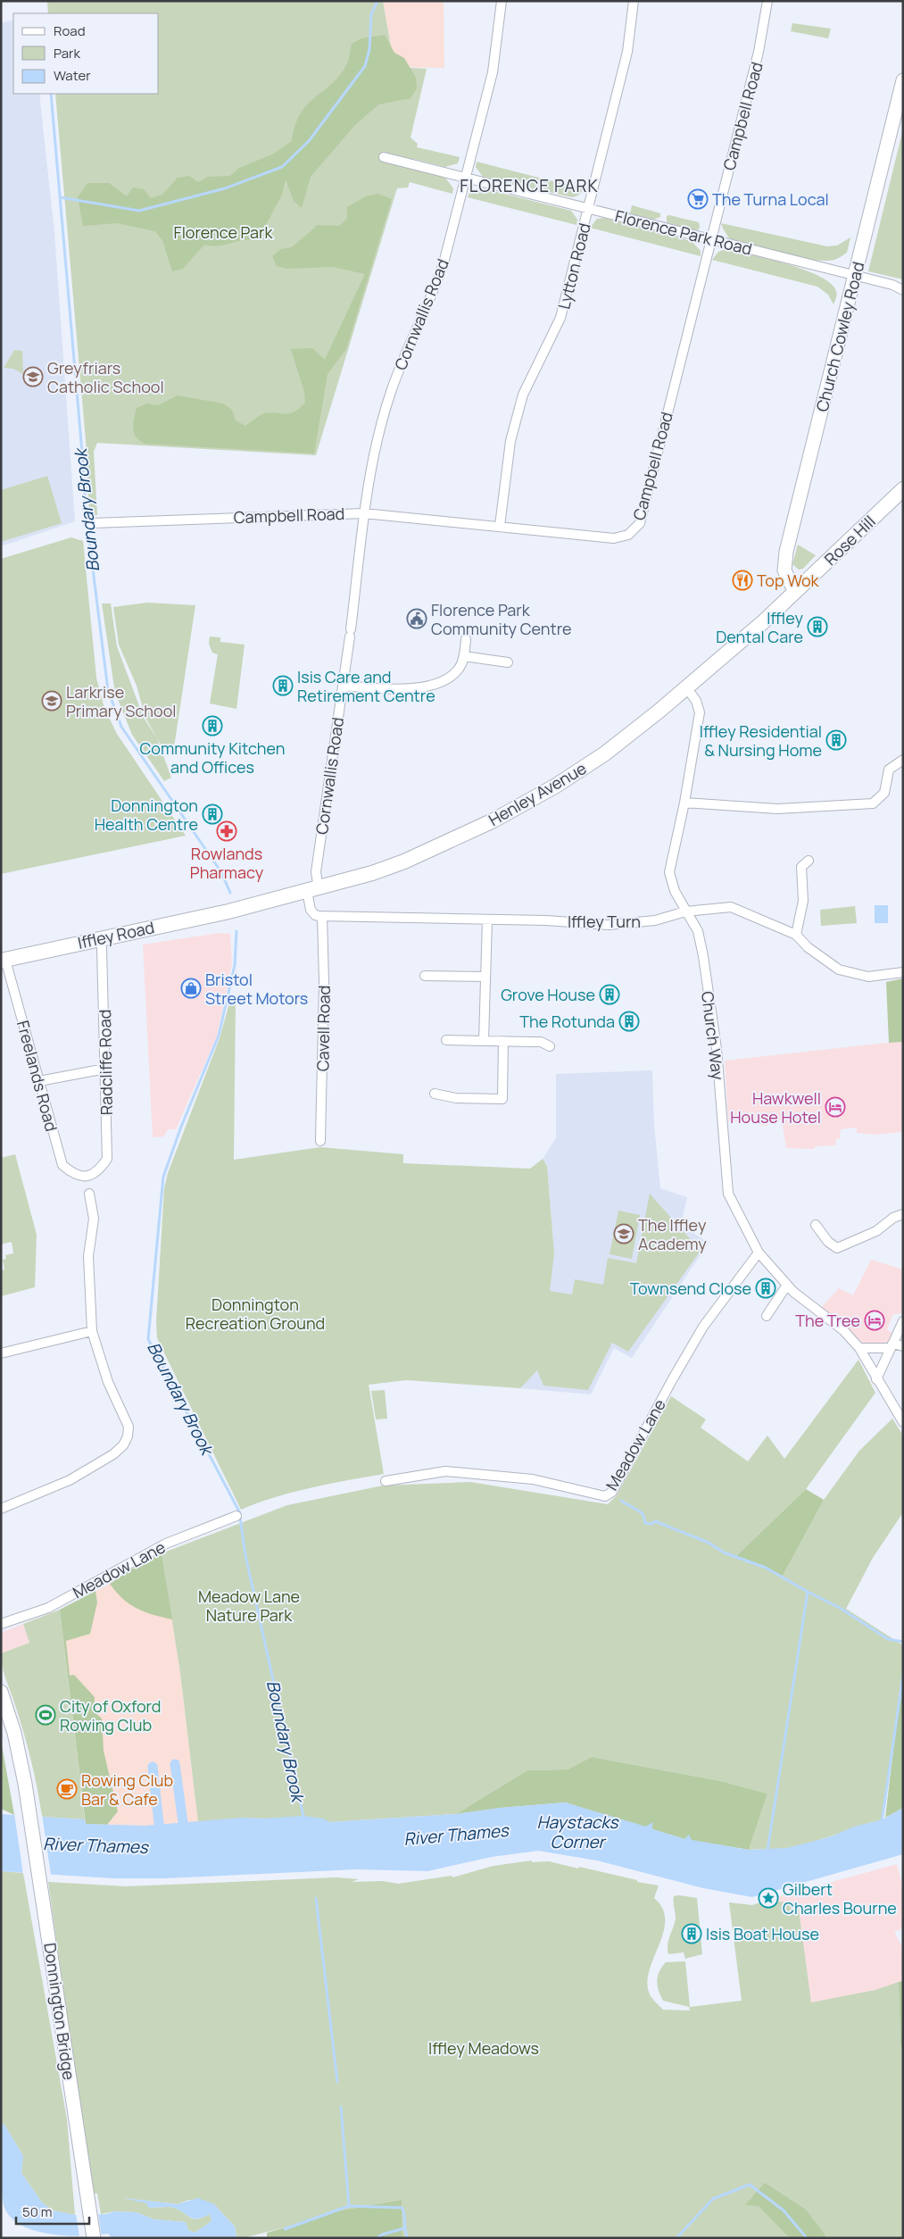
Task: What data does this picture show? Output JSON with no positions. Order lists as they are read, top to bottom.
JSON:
{
  "streets": {
    "main road": [
      "Church Cowley Road",
      "Rose Hill",
      "Henley Avenue",
      "Iffley Road",
      "Donnington Bridge"
    ],
    "street": [
      "Campbell Road",
      "Florence Park Road",
      "Lytton Road",
      "Cornwallis Road",
      "Iffley Turn",
      "Cavell Road",
      "Church Way",
      "Radcliffe Road",
      "Freelands Road",
      "Meadow Lane"
    ]
  },
  "crossings": [
    ["Campbell Road", "Florence Park Road"],
    ["Campbell Road", "Lytton Road"],
    ["Campbell Road", "Cornwallis Road"],
    ["Florence Park Road", "Lytton Road"],
    ["Florence Park Road", "Cornwallis Road"],
    ["Florence Park Road", "Church Cowley Road"],
    ["Cornwallis Road", "Henley Avenue"],
    ["Church Cowley Road", "Rose Hill"],
    ["Church Cowley Road", "Henley Avenue"],
    ["Rose Hill", "Henley Avenue"],
    ["Henley Avenue", "Iffley Road"],
    ["Iffley Turn", "Cavell Road"],
    ["Iffley Turn", "Church Way"],
    ["Iffley Road", "Radcliffe Road"],
    ["Iffley Road", "Freelands Road"],
    ["Church Way", "Meadow Lane"],
    ["Radcliffe Road", "Freelands Road"]
  ],
  "districts": ["FLORENCE PARK"],
  "water": ["Boundary Brook", "Haystacks Corner", "River Thames"],
  "parks": [
    "Florence Park",
    "Donnington Recreation Ground",
    "Meadow Lane Nature Park",
    "Iffley Meadows"
  ],
  "places": {
    "supermarket": ["The Turna Local"],
    "school or university": ["Greyfriars Catholic School", "Larkrise Primary School", "The Iffley Academy"],
    "restaurant": ["Top Wok"],
    "public building": ["Florence Park Community Centre"],
    "building": [
      "Iffley Dental Care",
      "Isis Care and Retirement Centre",
      "Community Kitchen and Offices",
      "Iffley Residential & Nursing Home",
      "Donnington Health Centre",
      "Grove House",
      "The Rotunda",
      "Townsend Close",
      "Isis Boat House"
    ],
    "pharmacy": ["Rowlands Pharmacy"],
    "shop": ["Bristol Street Motors"],
    "hotel": ["Hawkwell House Hotel", "The Tree"],
    "sports": ["City of Oxford Rowing Club"],
    "cafe": ["Rowing Club Bar & Cafe"],
    "place": ["Gilbert Charles Bourne"]
  },
  "legend": ["Road", "Park", "Water"],
  "scale_bar": "50 m"
}
